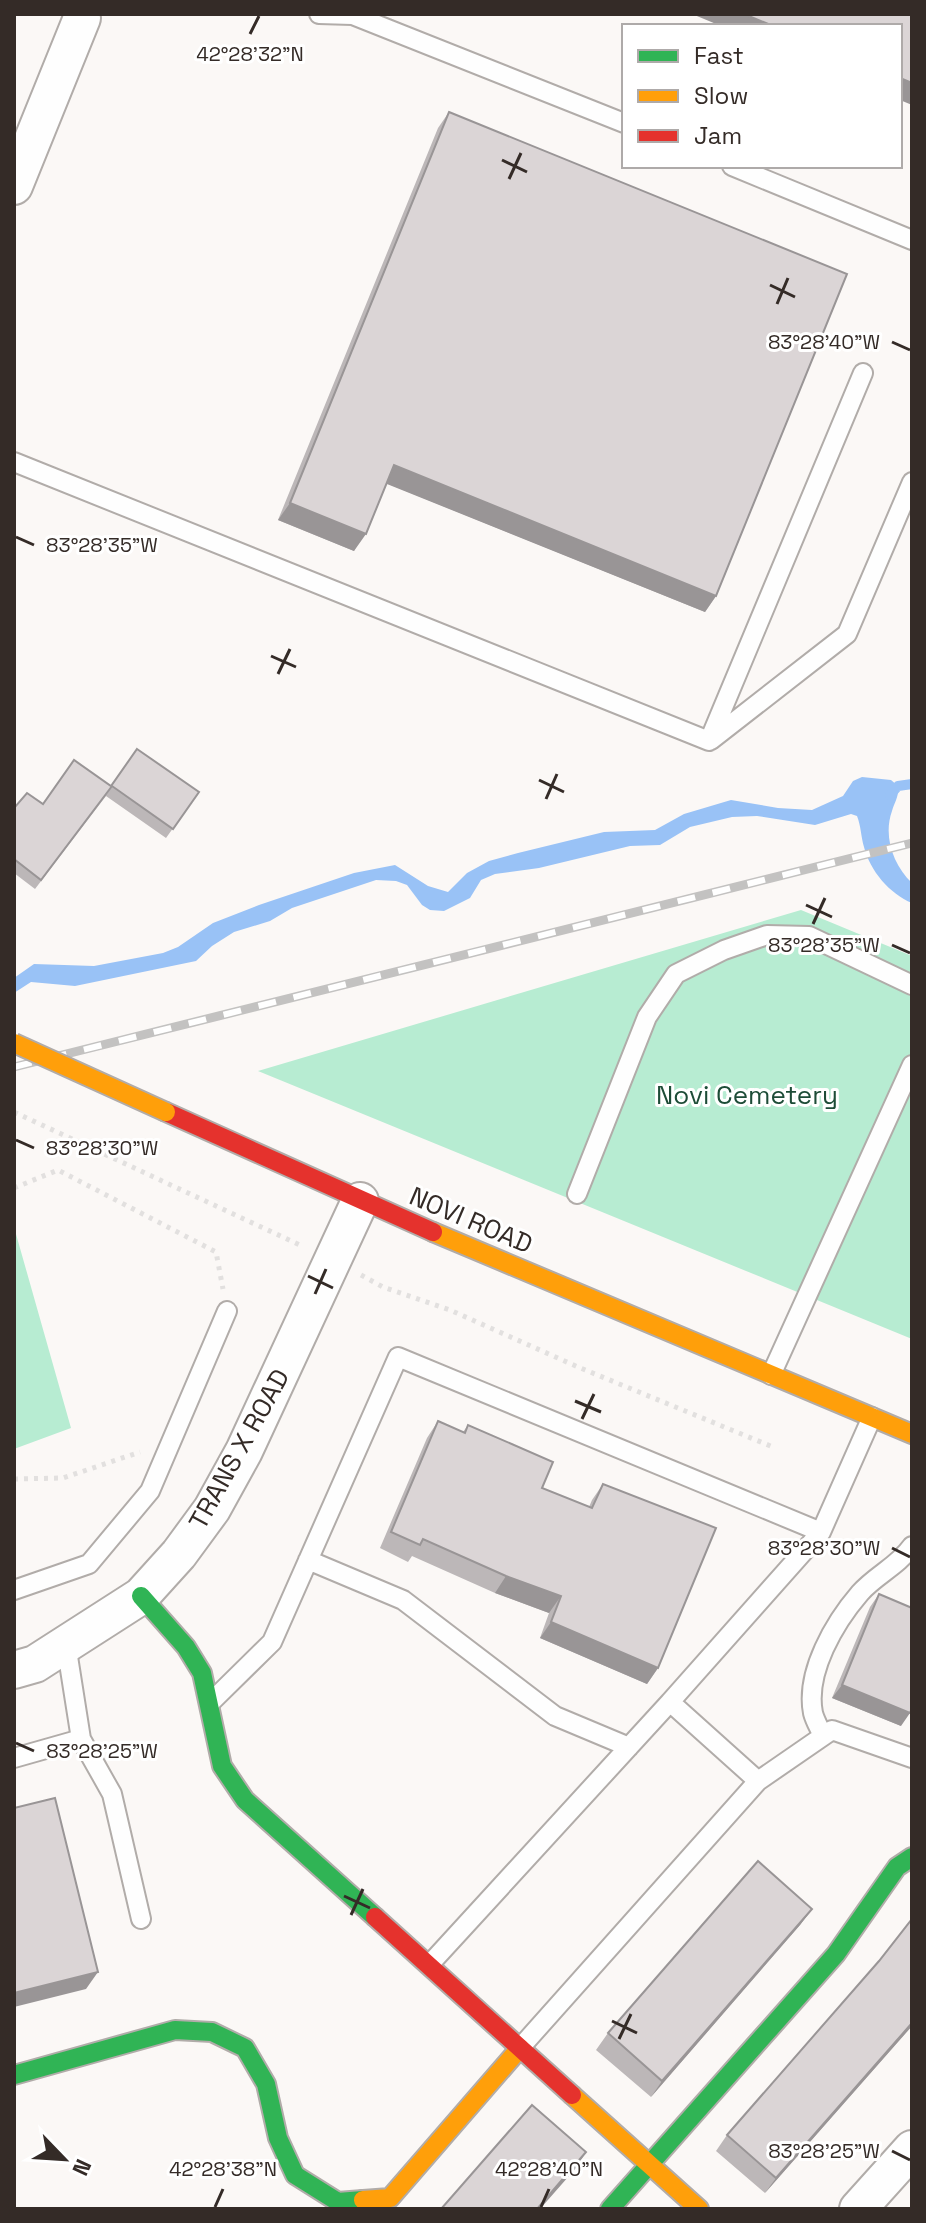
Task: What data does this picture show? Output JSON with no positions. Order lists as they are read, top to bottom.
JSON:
{
  "streets": {
    "street": ["NOVI ROAD", "TRANS X ROAD"]
  },
  "crossings": [
    ["NOVI ROAD", "TRANS X ROAD"]
  ],
  "parks": ["Novi Cemetery"],
  "legend": ["Fast", "Slow", "Jam"],
  "north": "bottom right",
  "coordinates": [
    "42°28'32\"N",
    "83°28'40\"W",
    "83°28'35\"W",
    "83°28'30\"W",
    "83°28'25\"W",
    "42°28'38\"N",
    "42°28'40\"N"
  ]
}
